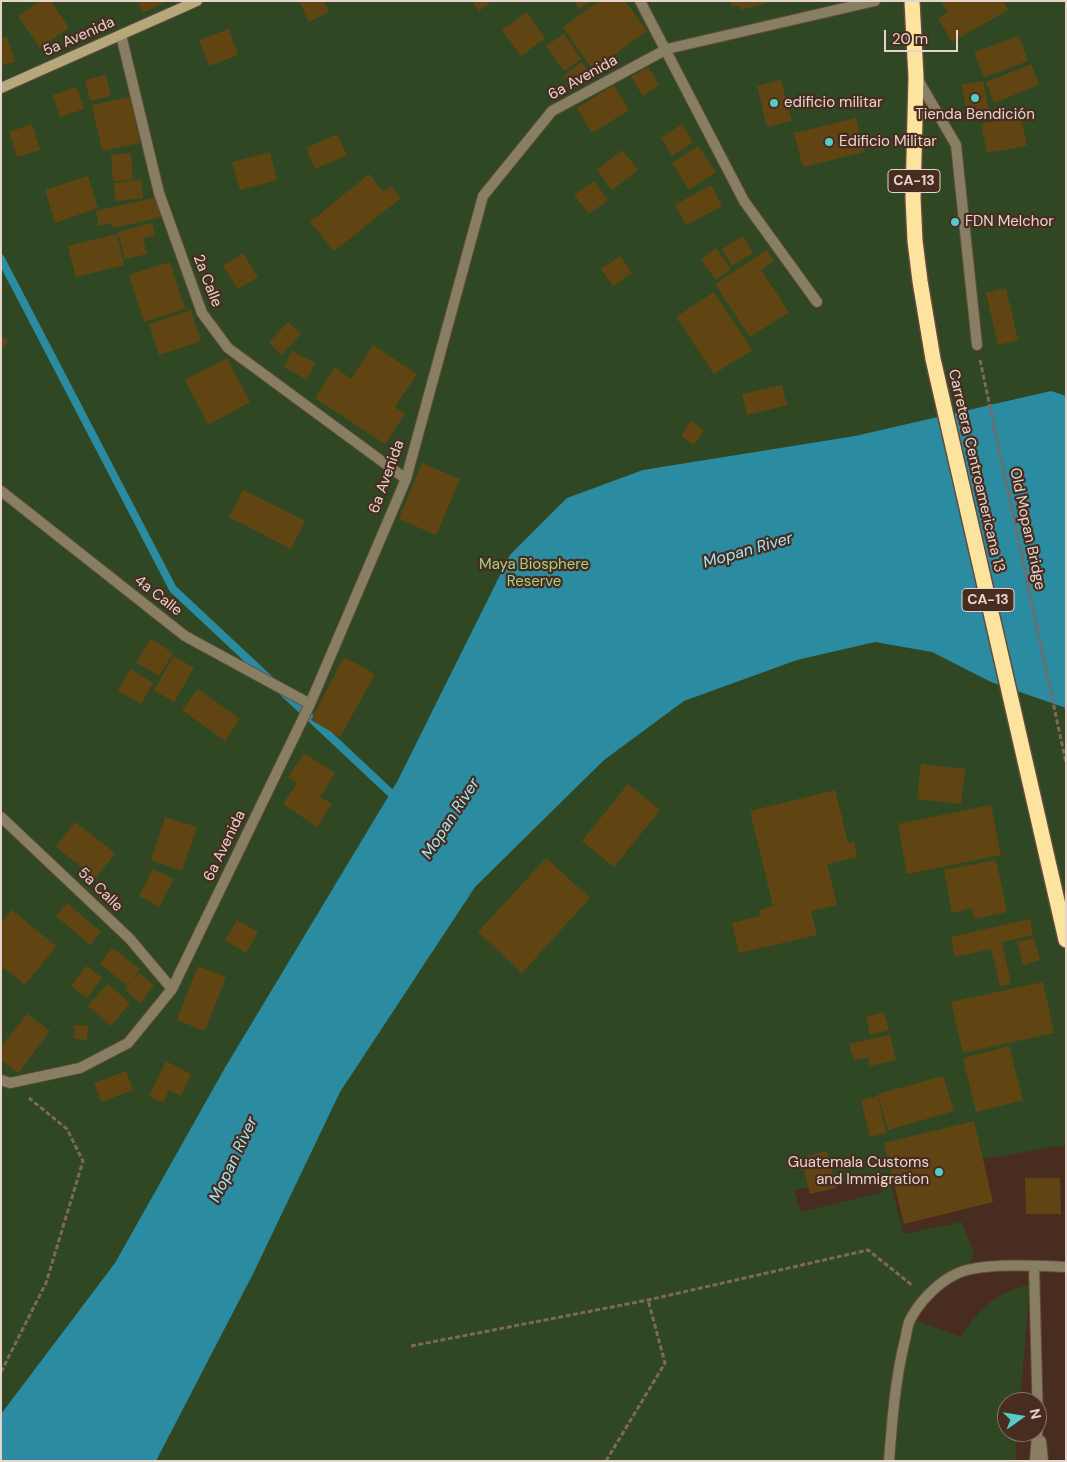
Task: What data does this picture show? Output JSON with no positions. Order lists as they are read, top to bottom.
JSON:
{
  "streets": {
    "highway": ["CA-13", "Carretera Centroamericana 13"],
    "street": [
      "5a Avenida",
      "6a Avenida",
      "2a Calle",
      "4a Calle",
      "5a Calle"
    ],
    "path": ["Old Mopan Bridge"]
  },
  "crossings": [
    ["5a Avenida", "2a Calle"],
    ["6a Avenida", "2a Calle"],
    ["6a Avenida", "4a Calle"],
    ["6a Avenida", "5a Calle"]
  ],
  "water": ["Mopan River"],
  "parks": ["Maya Biosphere Reserve"],
  "places": [
    "Tienda Bendición",
    "edificio militar",
    "Edificio Militar",
    "FDN Melchor",
    "Guatemala Customs and Immigration"
  ],
  "scale_bar": "20 m",
  "north": "right"
}
